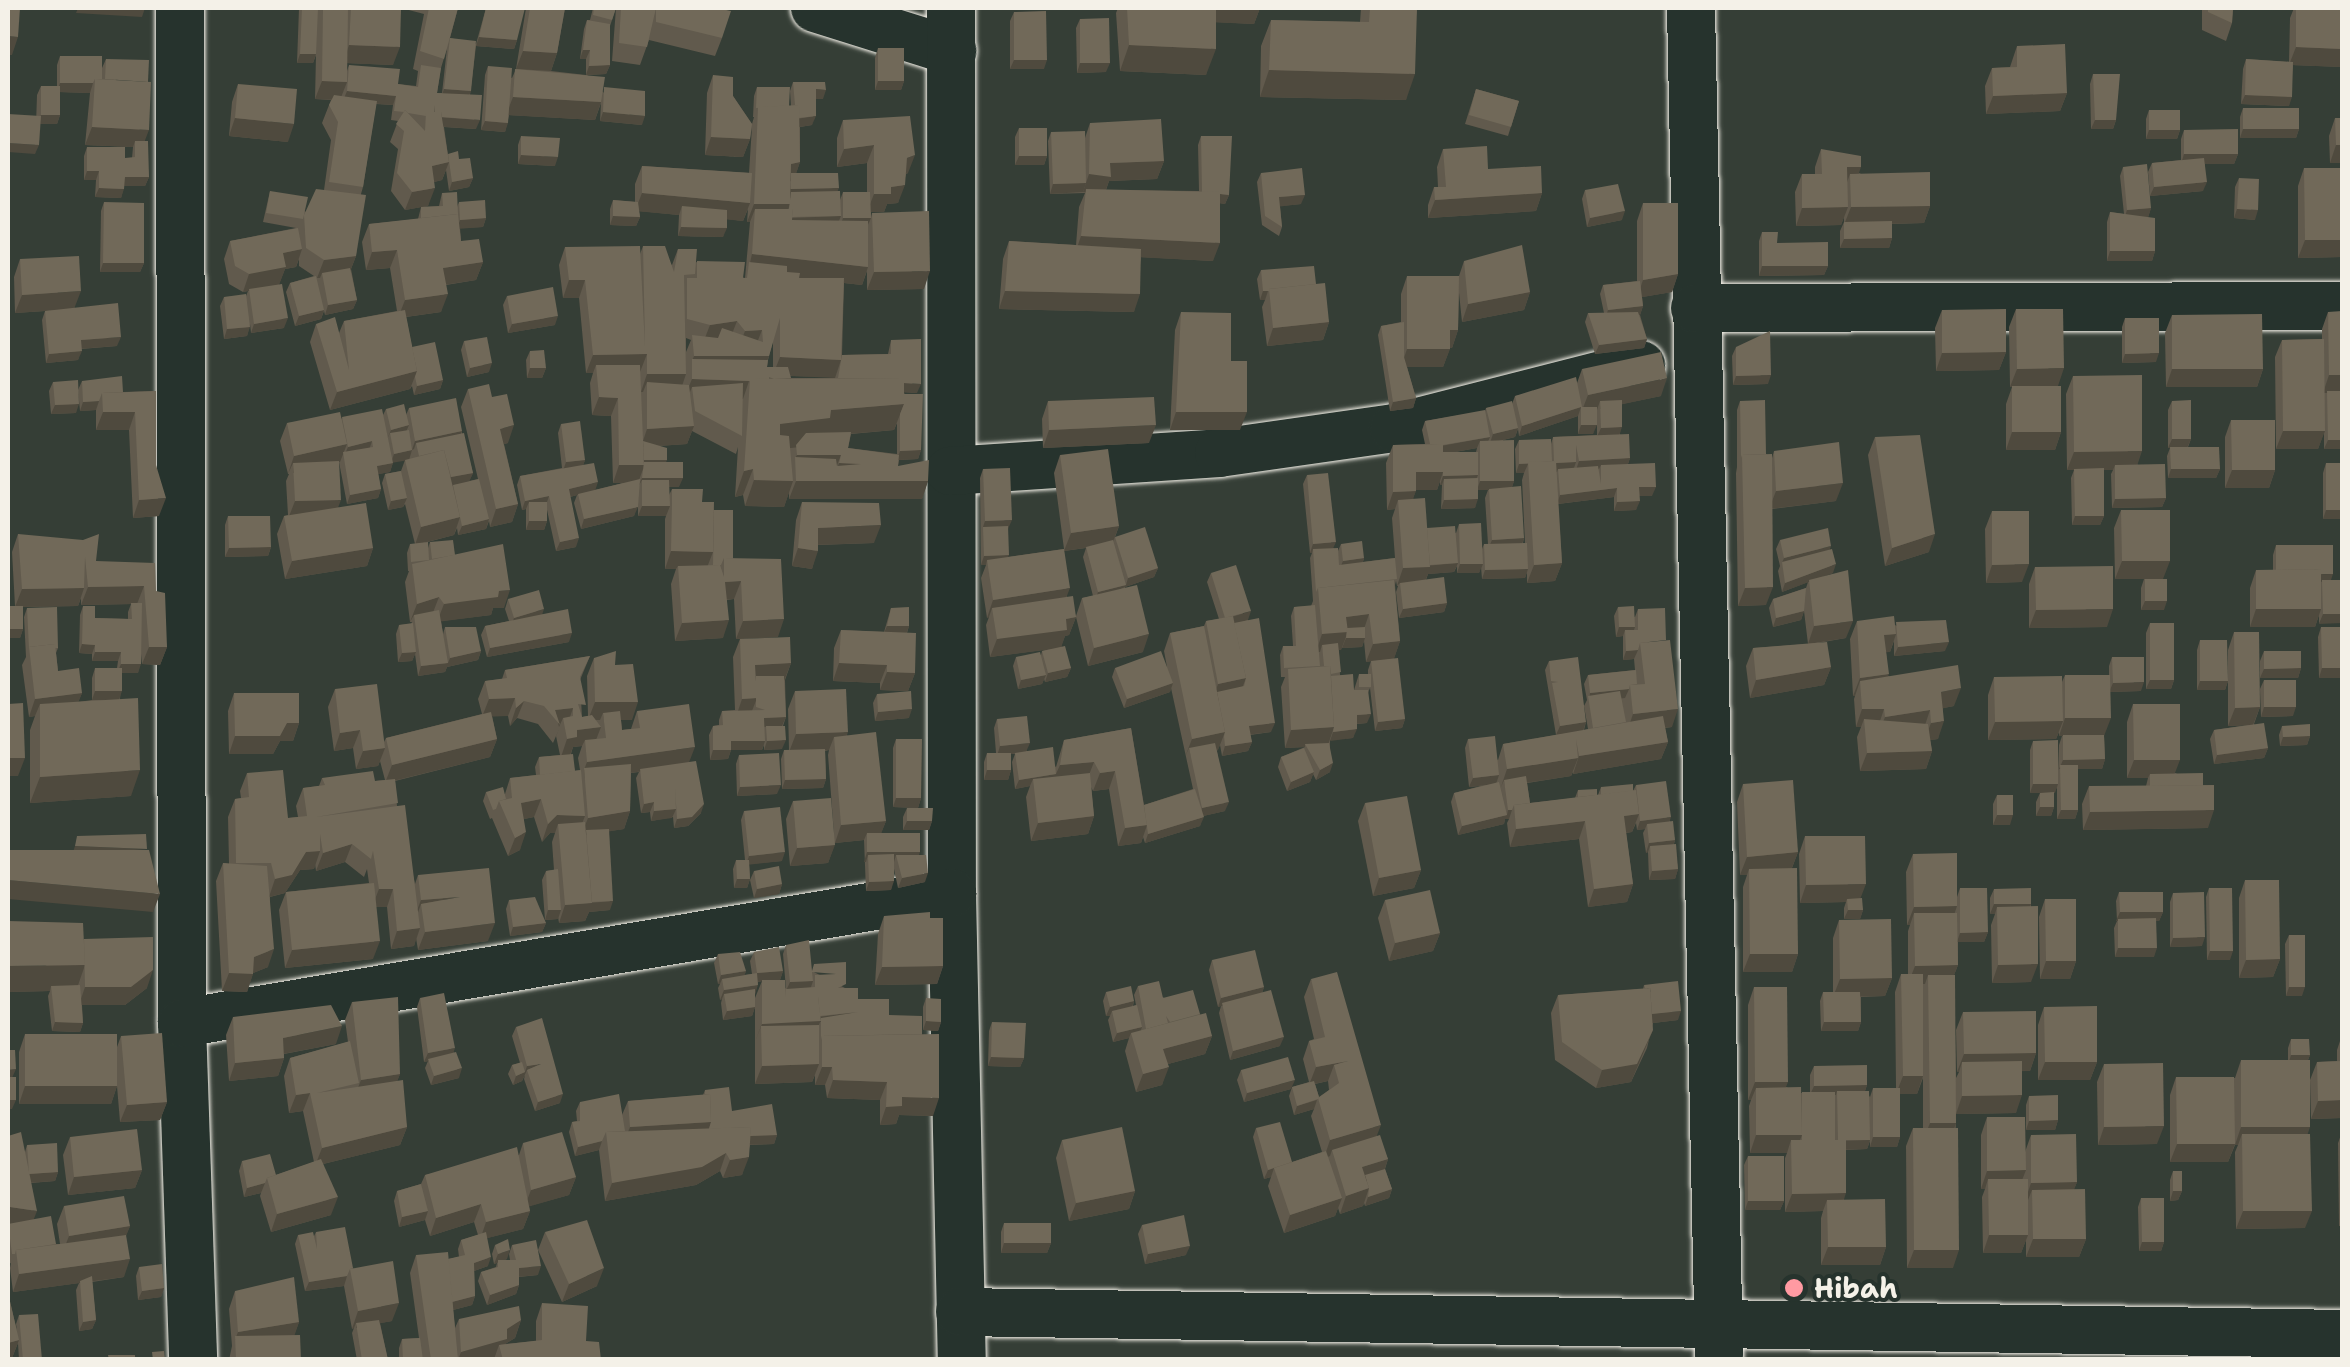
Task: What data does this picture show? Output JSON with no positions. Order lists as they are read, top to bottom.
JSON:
{
  "places": ["Hibah"]
}
